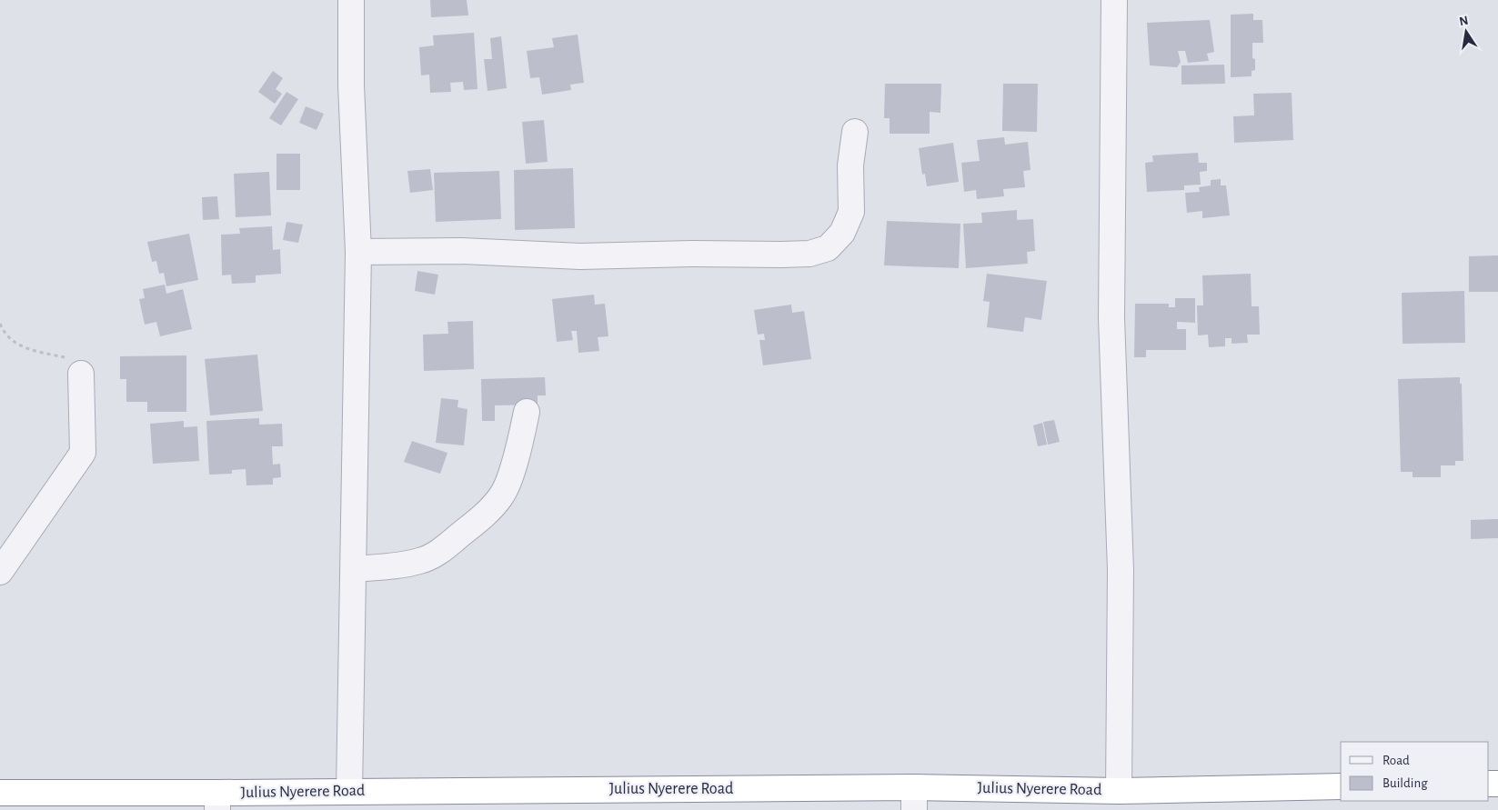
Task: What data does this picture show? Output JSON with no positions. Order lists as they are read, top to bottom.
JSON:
{
  "streets": {
    "highway": ["Julius Nyerere Road"]
  },
  "legend": ["Road", "Building"],
  "north": "top"
}
